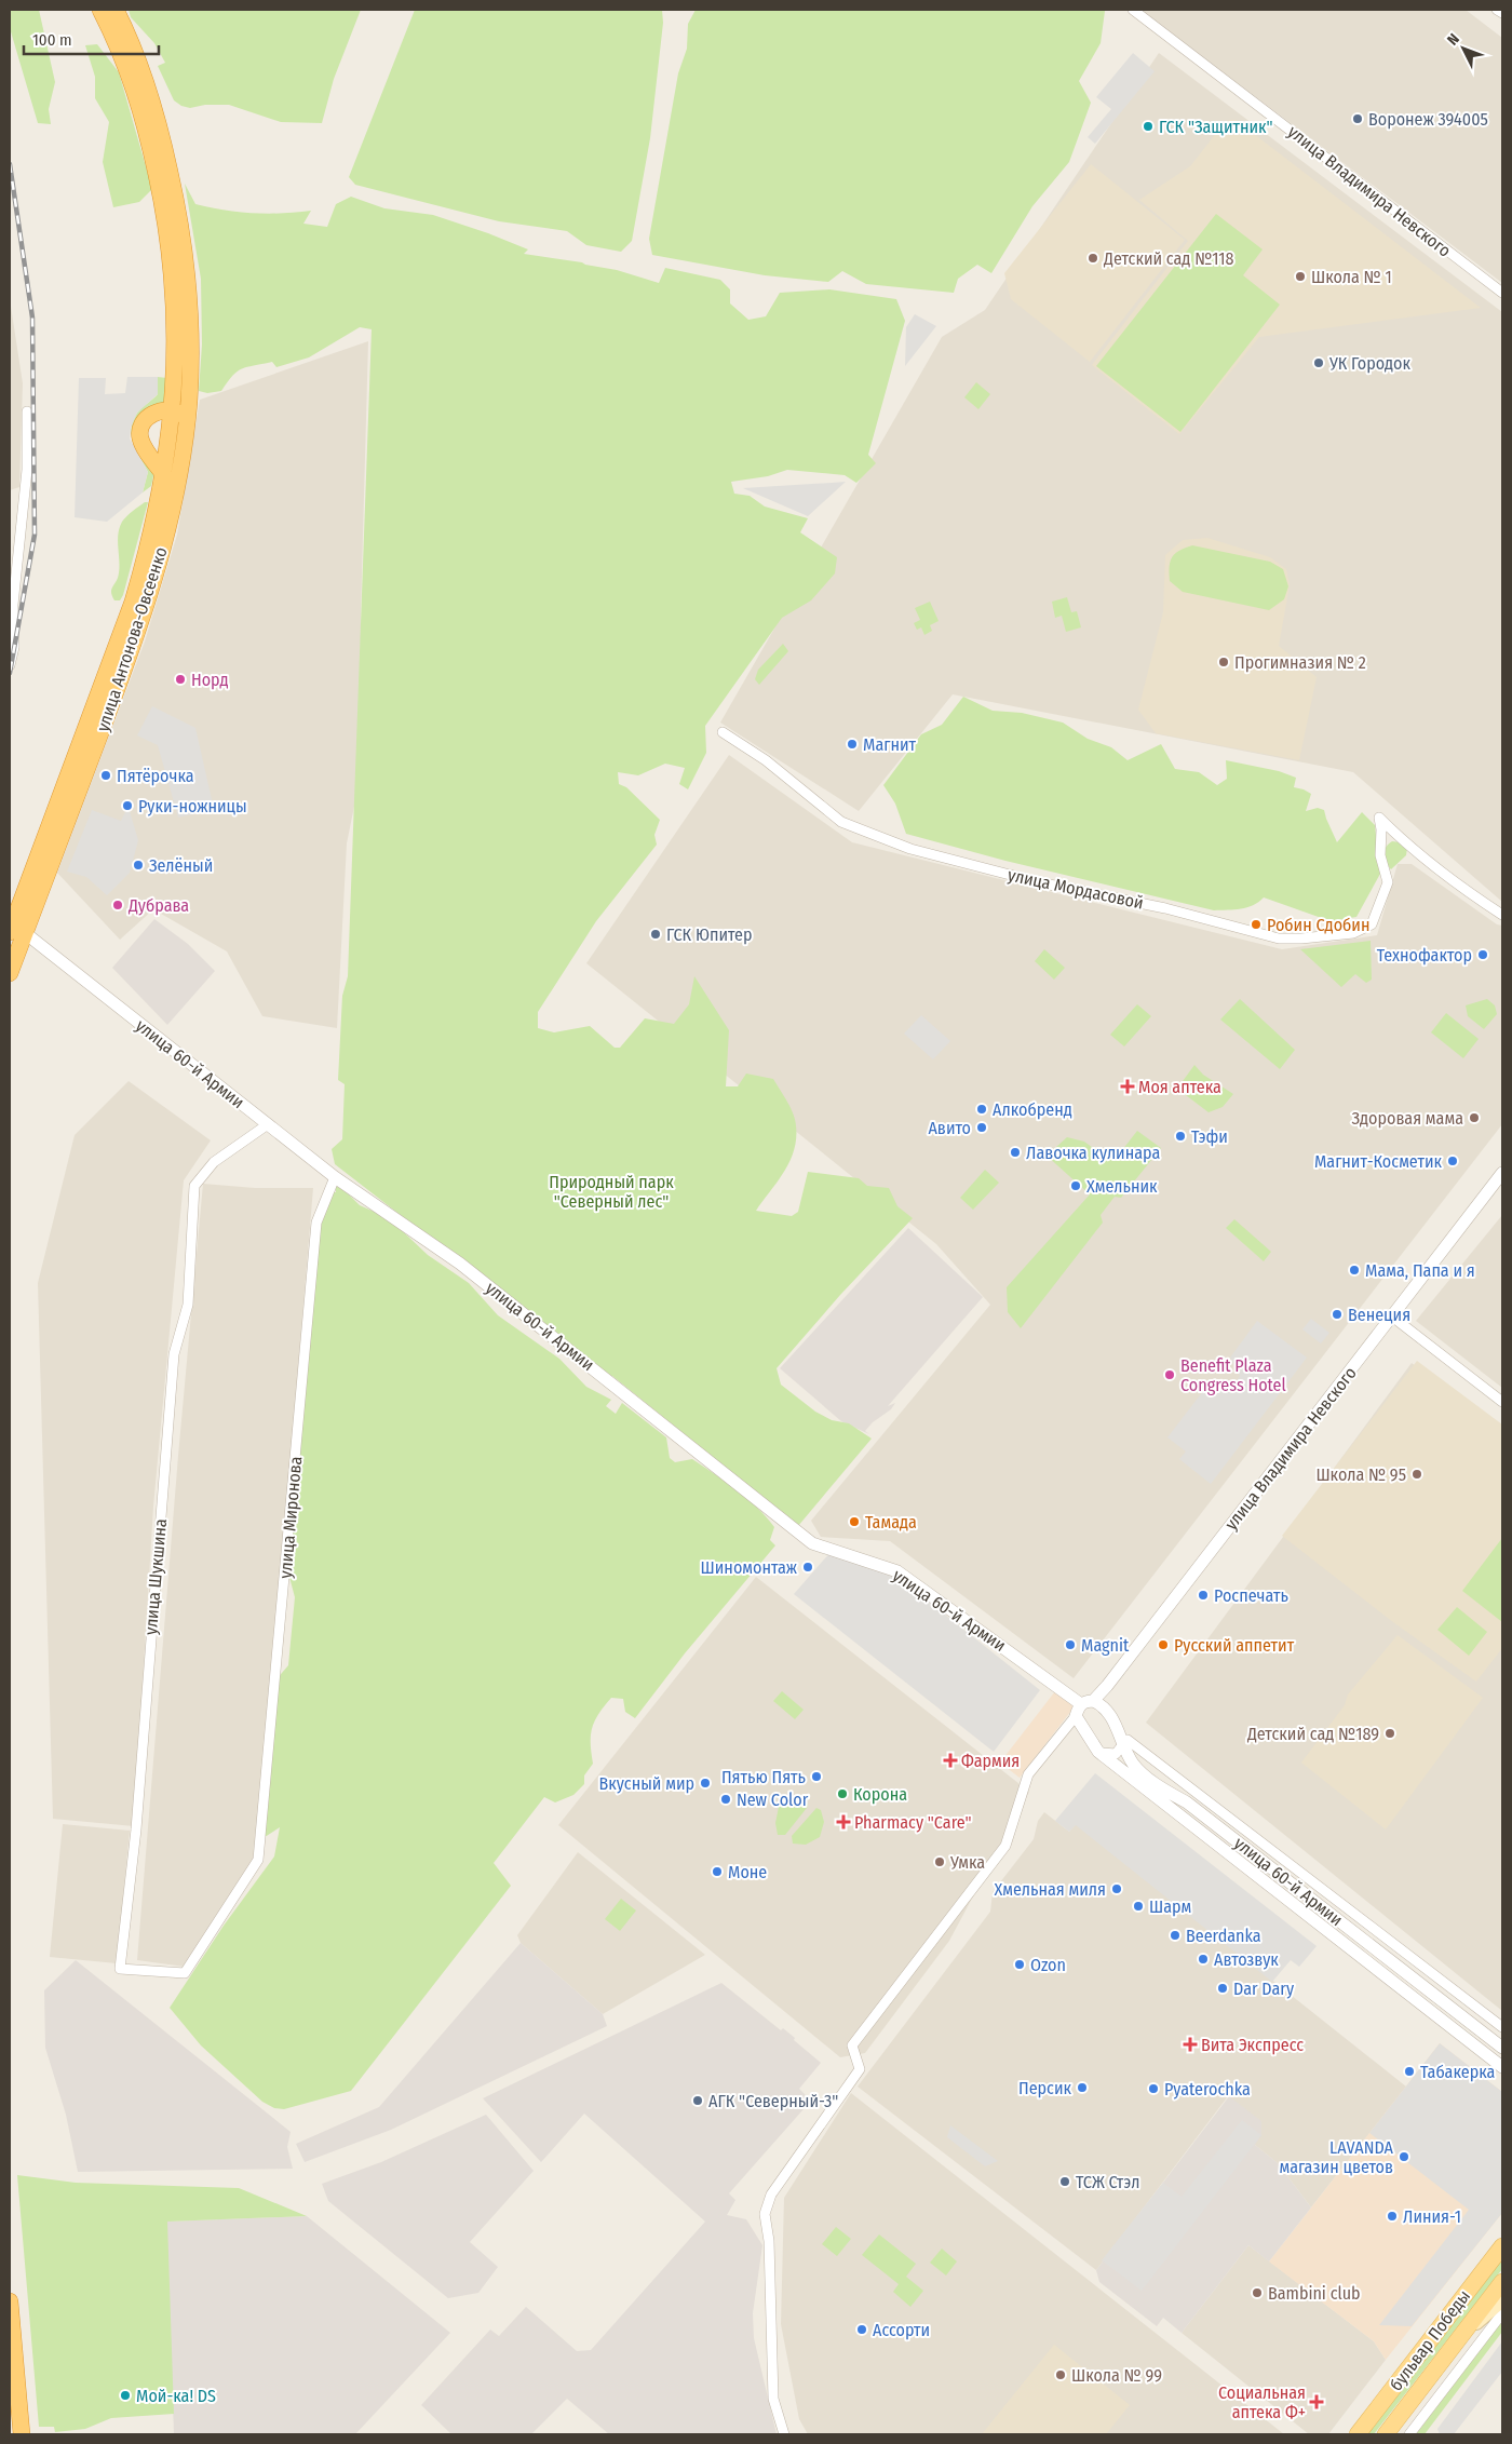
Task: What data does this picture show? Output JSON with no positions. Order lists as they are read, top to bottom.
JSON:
{
  "streets": {
    "highway": ["улица Антонова-Овсеенко"],
    "main road": ["бульвар Победы"],
    "street": [
      "улица Владимира Невского",
      "улица Мордасовой",
      "улица 60-й Армии",
      "улица Миронова",
      "улица Шукшина"
    ]
  },
  "crossings": [
    ["улица Владимира Невского", "улица 60-й Армии"],
    ["улица Антонова-Овсеенко", "улица 60-й Армии"],
    ["улица 60-й Армии", "улица Миронова"],
    ["улица 60-й Армии", "улица Шукшина"],
    ["улица Миронова", "улица Шукшина"]
  ],
  "parks": ["Природный парк \"Северный лес\""],
  "places": {
    "other": [
      "Воронеж 394005",
      "ГСК \"Защитник\"",
      "Детский сад №118",
      "Школа № 1",
      "УК Городок",
      "Прогимназия № 2",
      "Норд",
      "Магнит",
      "Пятёрочка",
      "Руки-ножницы",
      "Зелёный",
      "Дубрава",
      "Робин Сдобин",
      "ГСК Юпитер",
      "Технофактор",
      "Алкобренд",
      "Здоровая мама",
      "Авито",
      "Тэфи",
      "Лавочка кулинара",
      "Магнит-Косметик",
      "Хмельник",
      "Мама, Папа и я",
      "Венеция",
      "Benefit Plaza Congress Hotel",
      "Школа № 95",
      "Тамада",
      "Шиномонтаж",
      "Роспечать",
      "Magnit",
      "Русский аппетит",
      "Детский сад №189",
      "Пятью Пять",
      "Вкусный мир",
      "Корона",
      "New Color",
      "Умка",
      "Моне",
      "Хмельная миля",
      "Шарм",
      "Beerdanka",
      "Автозвук",
      "Ozon",
      "Dar Dary",
      "Табакерка",
      "Персик",
      "Pyaterochka",
      "АГК \"Северный-3\"",
      "LAVANDA магазин цветов",
      "ТСЖ Стэл",
      "Линия-1",
      "Bambini club",
      "Ассорти",
      "Школа № 99",
      "Мой-ка! DS"
    ],
    "health": [
      "Моя аптека",
      "Фармия",
      "Pharmacy \"Care\"",
      "Вита Экспресс",
      "Социальная аптека Ф+"
    ]
  },
  "scale_bar": "100 m",
  "north": "top left"
}
